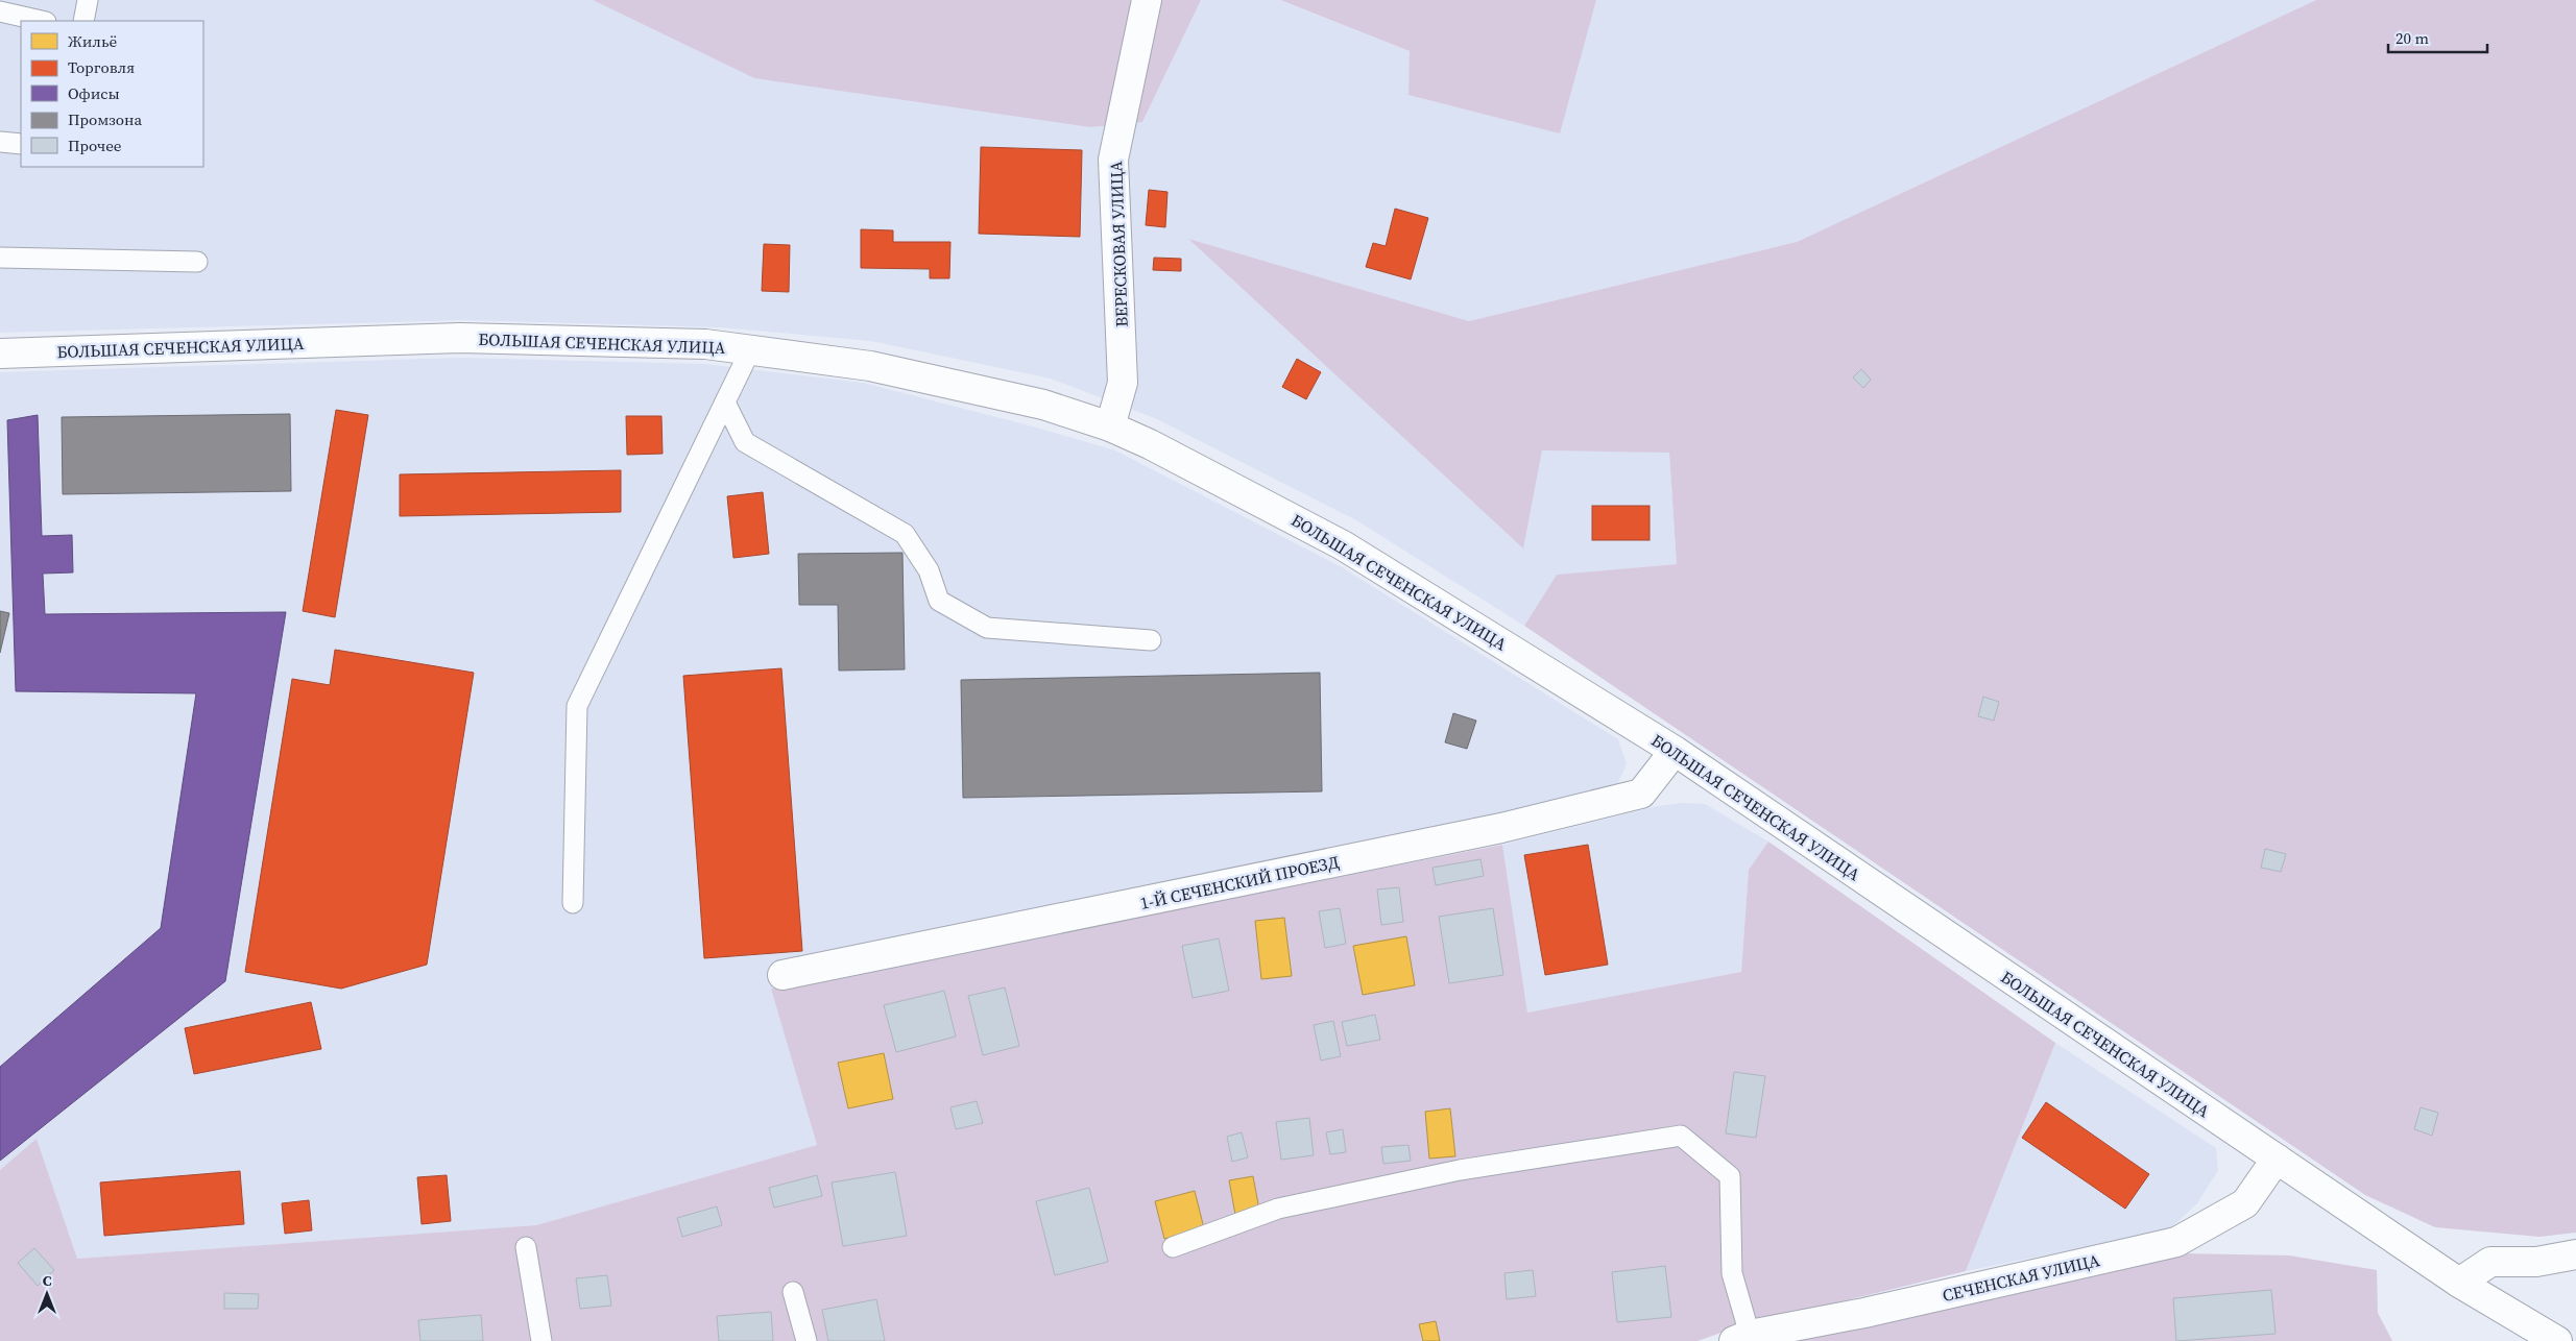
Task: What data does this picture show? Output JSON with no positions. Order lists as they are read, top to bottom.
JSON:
{
  "streets": {
    "street": [
      "ВЕРЕСКОВАЯ УЛИЦА",
      "БОЛЬШАЯ СЕЧЕНСКАЯ УЛИЦА",
      "1-Й СЕЧЕНСКИЙ ПРОЕЗД",
      "СЕЧЕНСКАЯ УЛИЦА"
    ]
  },
  "crossings": [
    ["ВЕРЕСКОВАЯ УЛИЦА", "БОЛЬШАЯ СЕЧЕНСКАЯ УЛИЦА"],
    ["БОЛЬШАЯ СЕЧЕНСКАЯ УЛИЦА", "1-Й СЕЧЕНСКИЙ ПРОЕЗД"],
    ["БОЛЬШАЯ СЕЧЕНСКАЯ УЛИЦА", "СЕЧЕНСКАЯ УЛИЦА"]
  ],
  "legend": [
    "Жильё",
    "Торговля",
    "Офисы",
    "Промзона",
    "Прочее"
  ],
  "scale_bar": "20 m",
  "north": "top"
}
